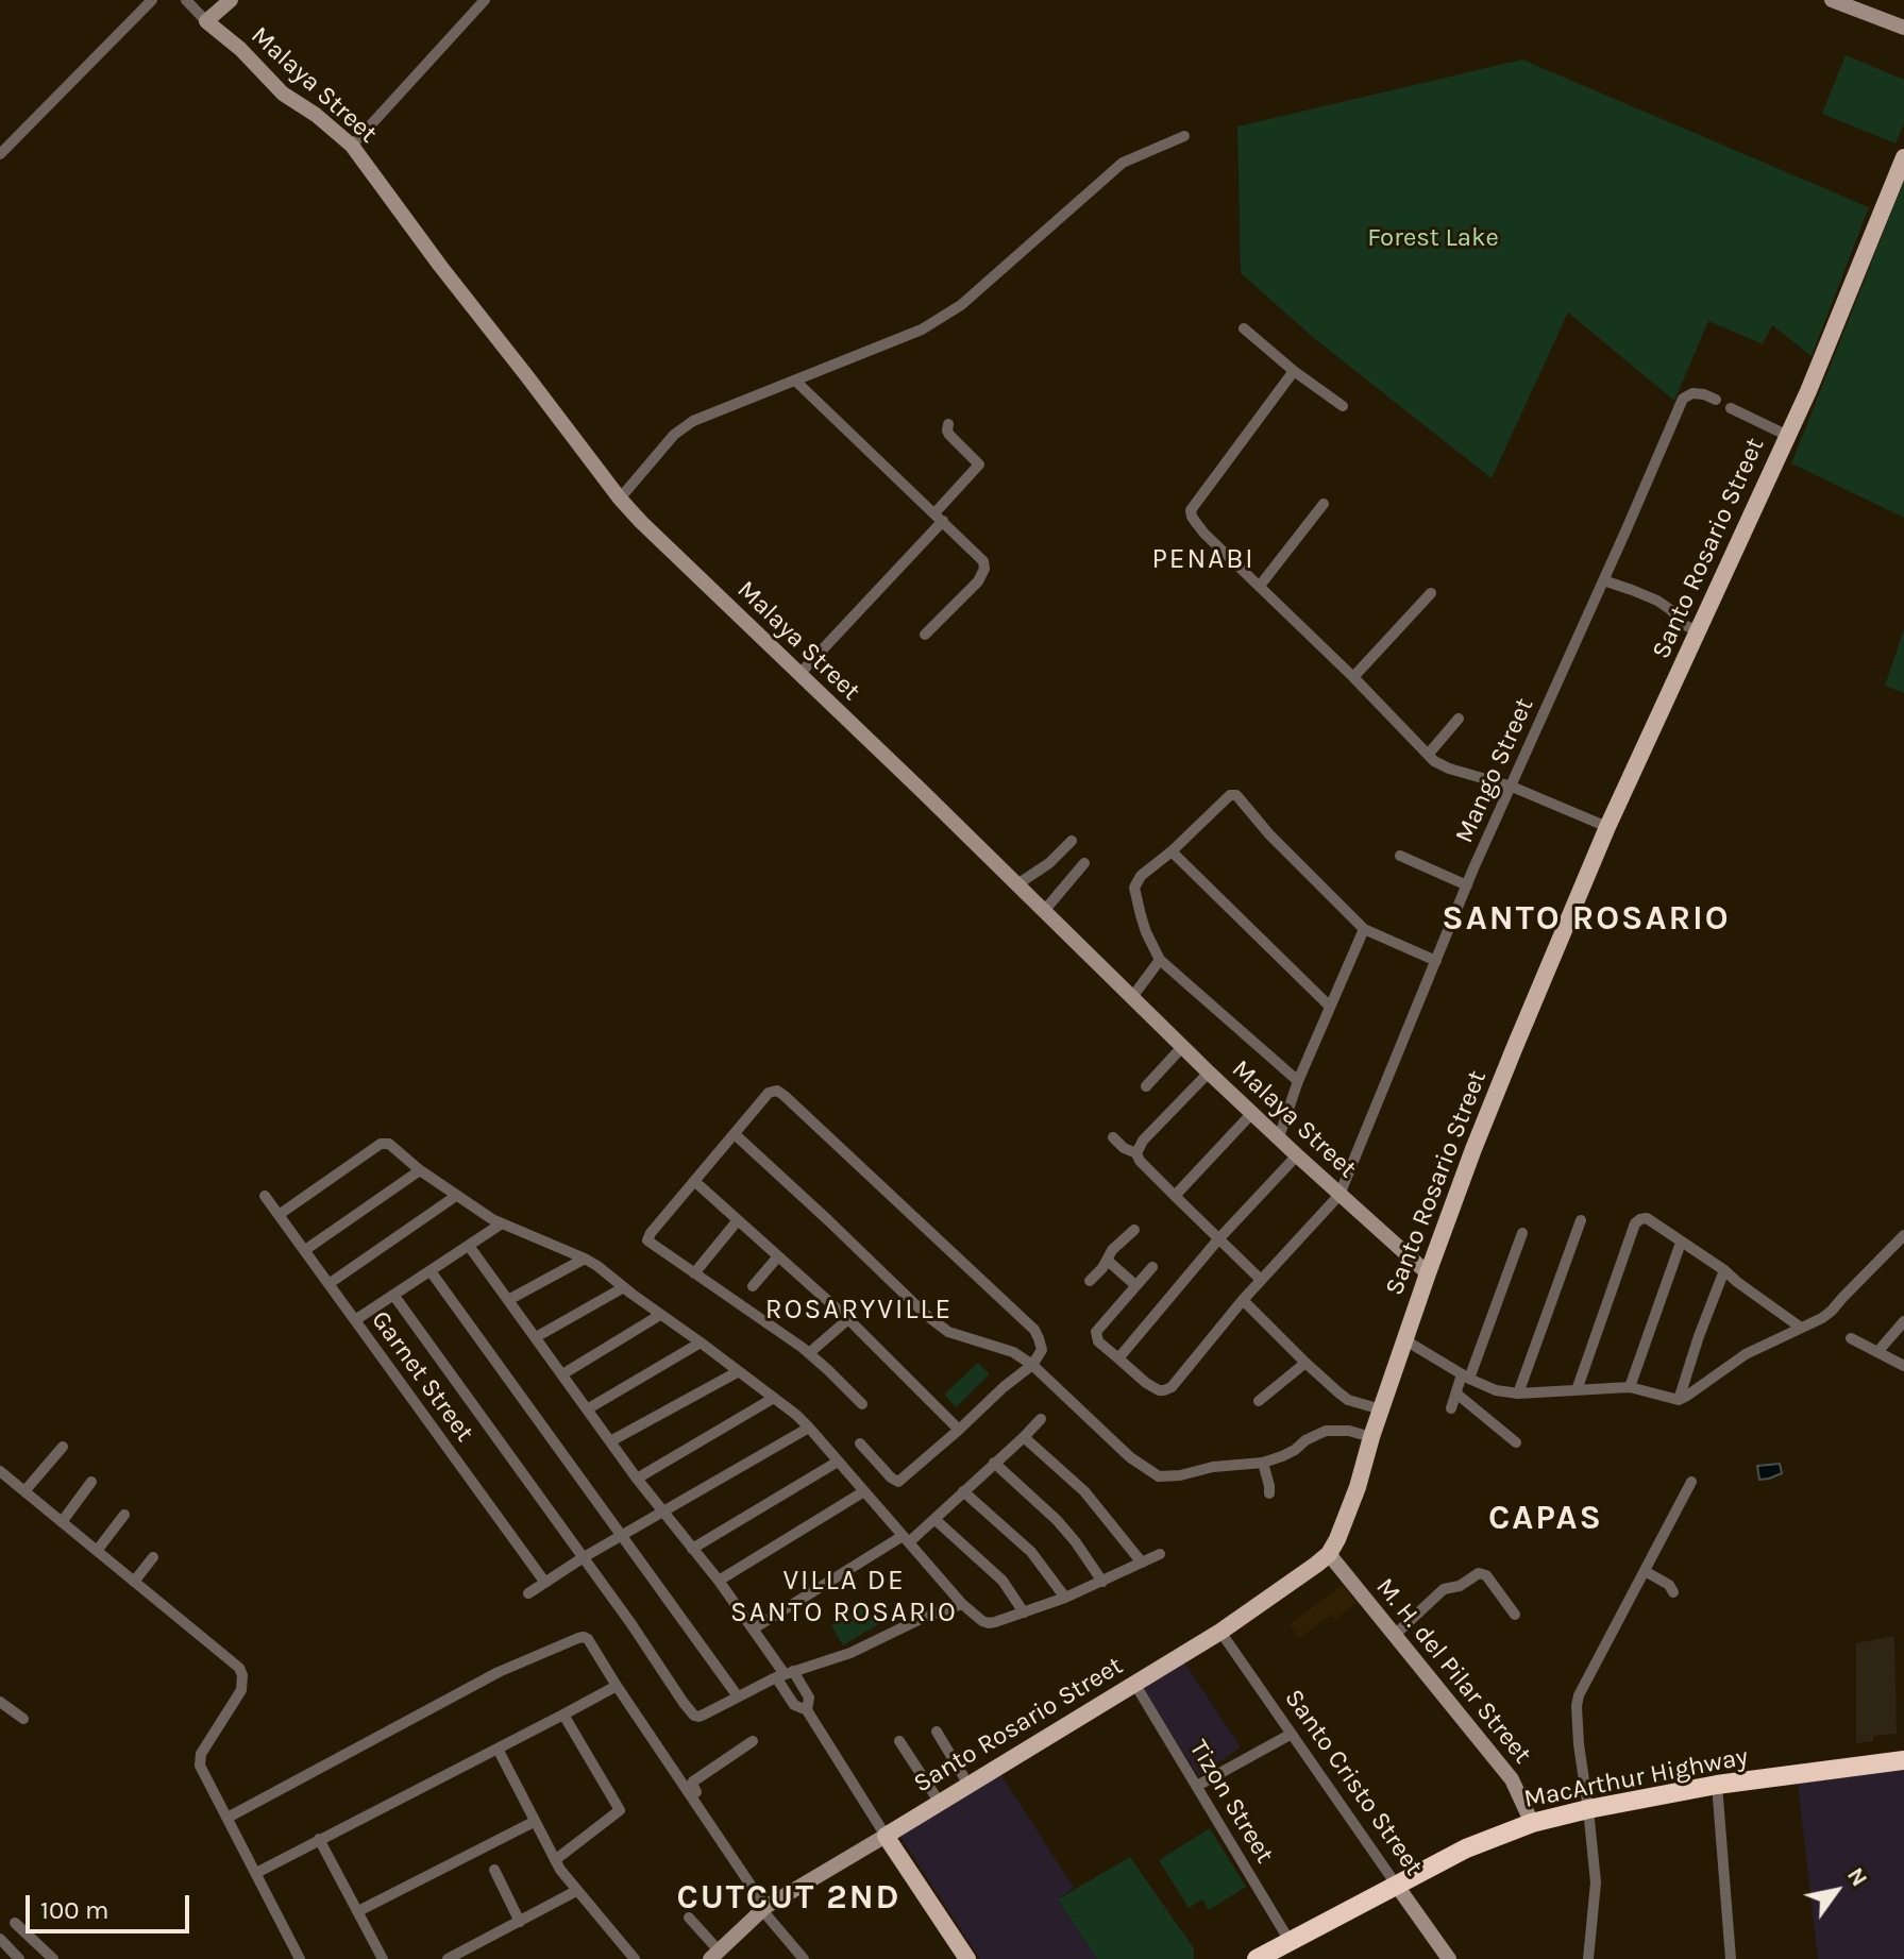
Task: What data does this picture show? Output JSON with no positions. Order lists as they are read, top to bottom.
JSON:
{
  "streets": {
    "highway": ["MacArthur Highway"],
    "main road": ["Santo Rosario Street"],
    "street": [
      "Malaya Street",
      "Mango Street",
      "Garnet Street",
      "M. H. del Pilar Street",
      "Santo Cristo Street",
      "Tizon Street"
    ]
  },
  "crossings": [
    ["Malaya Street", "Santo Rosario Street"],
    ["Malaya Street", "Mango Street"],
    ["Santo Rosario Street", "M. H. del Pilar Street"],
    ["Santo Rosario Street", "Santo Cristo Street"],
    ["Santo Rosario Street", "Tizon Street"],
    ["M. H. del Pilar Street", "MacArthur Highway"],
    ["MacArthur Highway", "Santo Cristo Street"],
    ["MacArthur Highway", "Tizon Street"]
  ],
  "districts": [
    "PENABI",
    "SANTO ROSARIO",
    "ROSARYVILLE",
    "CAPAS",
    "VILLA DE SANTO ROSARIO",
    "CUTCUT 2ND"
  ],
  "parks": ["Forest Lake"],
  "scale_bar": "100 m",
  "north": "top right"
}
